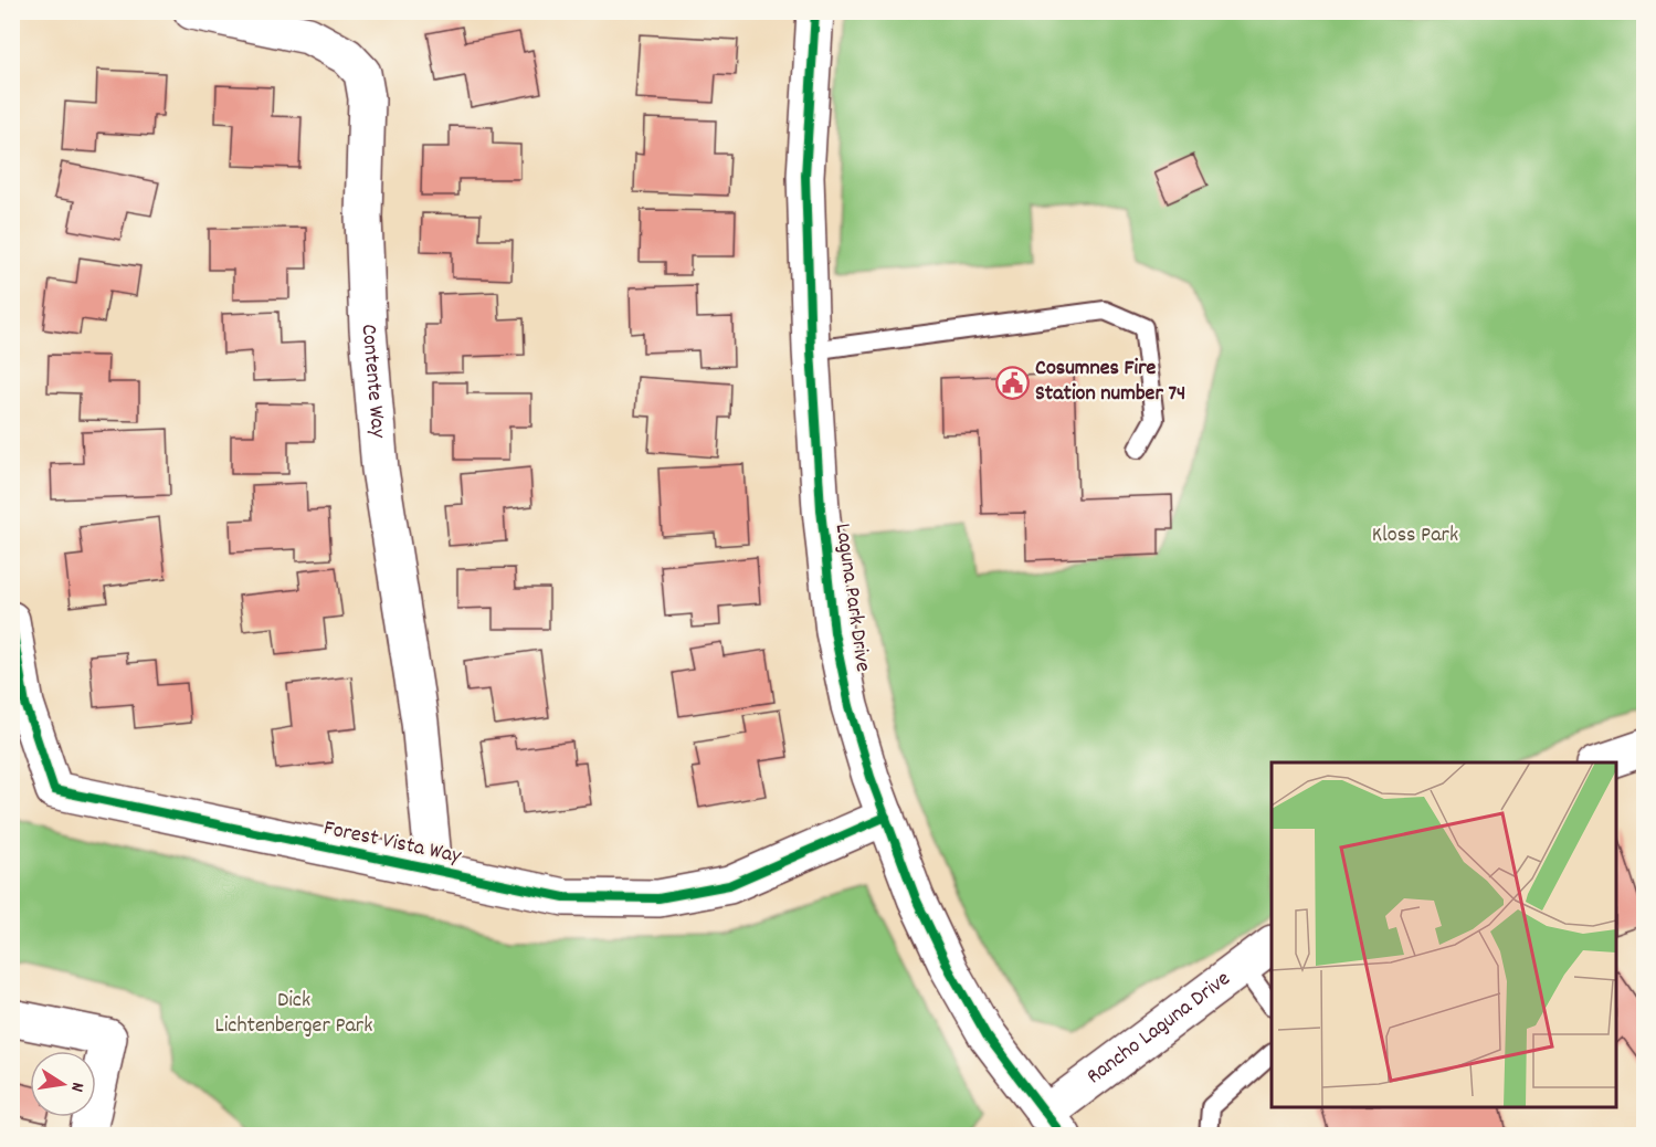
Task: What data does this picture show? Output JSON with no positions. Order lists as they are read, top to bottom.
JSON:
{
  "streets": {
    "street": [
      "Contente Way",
      "Laguna Park Drive",
      "Forest Vista Way",
      "Rancho Laguna Drive"
    ]
  },
  "crossings": [
    ["Contente Way", "Forest Vista Way"],
    ["Laguna Park Drive", "Forest Vista Way"],
    ["Laguna Park Drive", "Rancho Laguna Drive"]
  ],
  "parks": ["Kloss Park", "Dick Lichtenberger Park"],
  "places": {
    "public building": ["Cosumnes Fire Station number 74"]
  },
  "north": "right"
}
